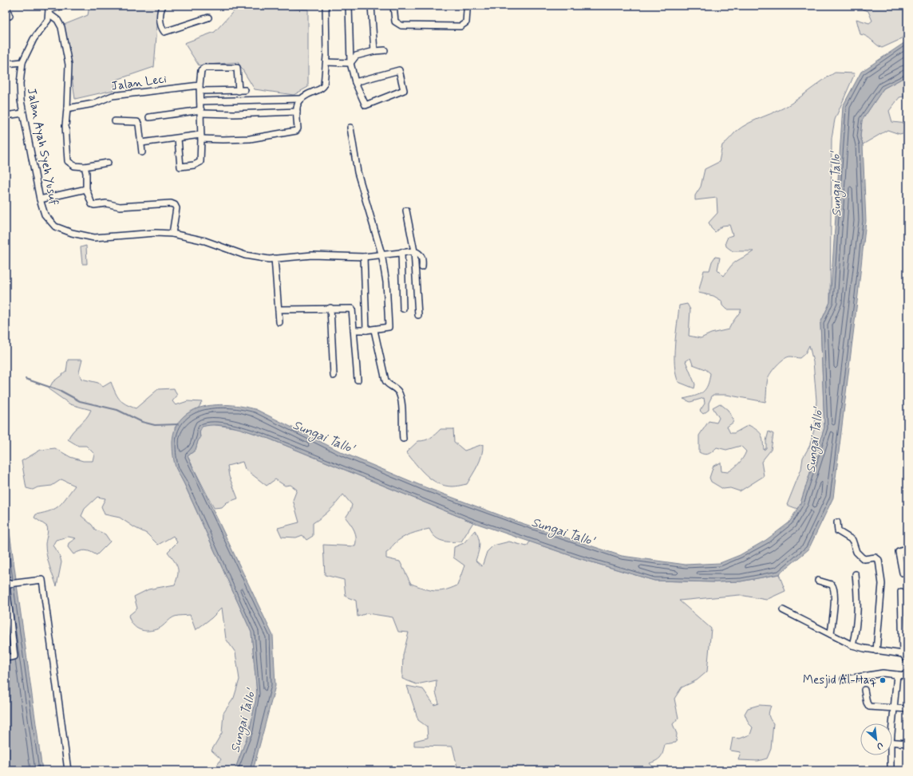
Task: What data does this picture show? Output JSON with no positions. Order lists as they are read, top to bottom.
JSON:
{
  "streets": {
    "street": ["Jalan Leci", "Jalan Ayah Syeh Yusuf"]
  },
  "crossings": [
    ["Jalan Leci", "Jalan Ayah Syeh Yusuf"]
  ],
  "water": ["Sungai Tallo'"],
  "places": ["Mesjid Al-Haq"],
  "north": "bottom right"
}
